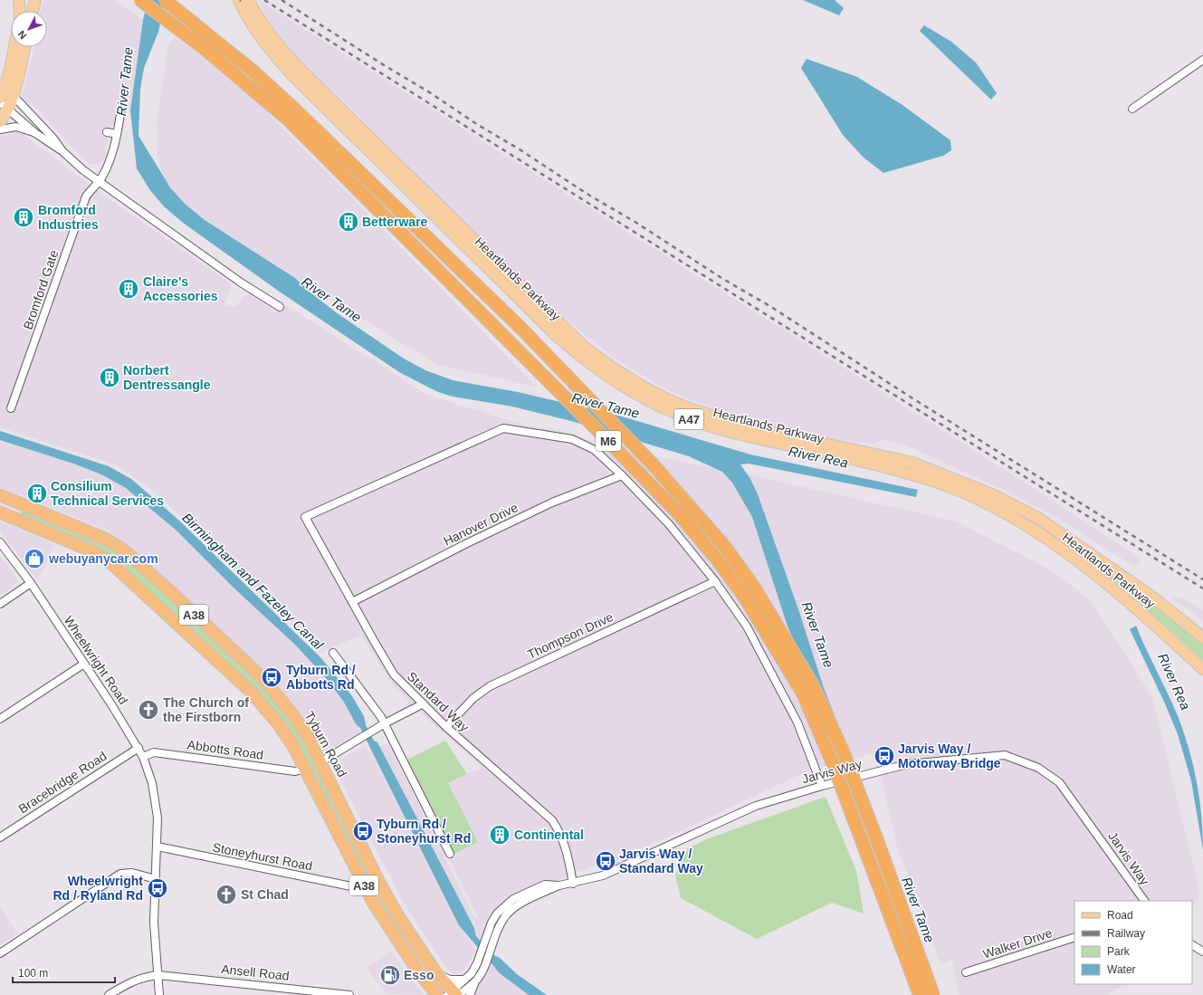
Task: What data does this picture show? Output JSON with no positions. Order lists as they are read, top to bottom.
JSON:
{
  "streets": {
    "highway": ["M6", "A38", "Tyburn Road"],
    "main road": ["Heartlands Parkway", "A47"],
    "street": [
      "Bromford Gate",
      "Hanover Drive",
      "Thompson Drive",
      "Wheelwright Road",
      "Standard Way",
      "Abbotts Road",
      "Jarvis Way",
      "Bracebridge Road",
      "Stoneyhurst Road",
      "Walker Drive",
      "Ansell Road"
    ]
  },
  "crossings": [
    ["Hanover Drive", "Standard Way"],
    ["A38", "Abbotts Road"],
    ["A38", "Stoneyhurst Road"],
    ["Thompson Drive", "Standard Way"],
    ["Wheelwright Road", "Abbotts Road"],
    ["Wheelwright Road", "Bracebridge Road"],
    ["Wheelwright Road", "Stoneyhurst Road"],
    ["Wheelwright Road", "Ansell Road"],
    ["Standard Way", "Jarvis Way"],
    ["Tyburn Road", "Jarvis Way"]
  ],
  "water": ["River Tame", "River Rea", "Birmingham and Fazeley Canal"],
  "places": {
    "building": [
      "Bromford Industries",
      "Betterware",
      "Claire's Accessories",
      "Norbert Dentressangle",
      "Consilium Technical Services",
      "Continental"
    ],
    "shop": ["webuyanycar.com"],
    "bus stop": [
      "Tyburn Rd / Abbotts Rd",
      "Jarvis Way / Motorway Bridge",
      "Tyburn Rd / Stoneyhurst Rd",
      "Jarvis Way / Standard Way",
      "Wheelwright Rd / Ryland Rd"
    ],
    "church": ["The Church of the Firstborn", "St Chad"],
    "fuel station": ["Esso"]
  },
  "legend": [
    "Road",
    "Railway",
    "Park",
    "Water"
  ],
  "scale_bar": "100 m",
  "north": "bottom left"
}
